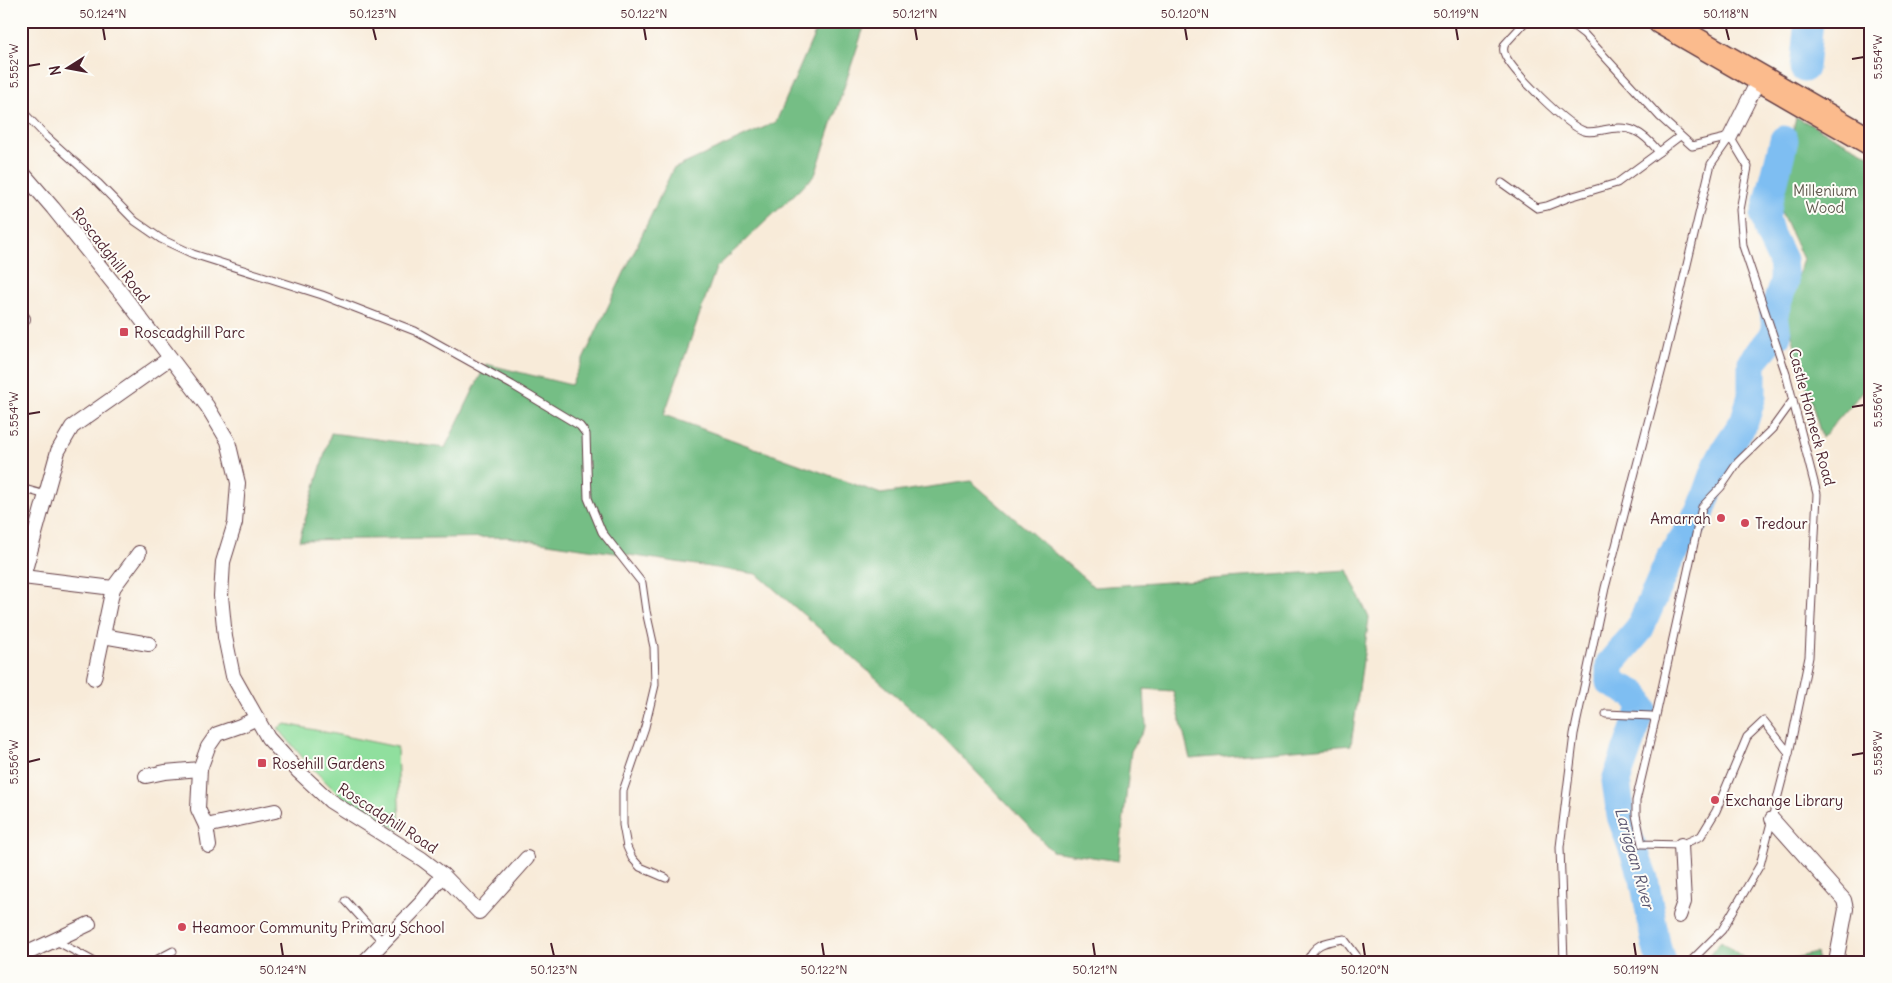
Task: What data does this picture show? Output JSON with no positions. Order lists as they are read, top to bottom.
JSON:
{
  "streets": {
    "street": ["Roscadghill Road"],
    "lane": ["Castle Horneck Road"]
  },
  "water": ["Lariggan River"],
  "parks": ["Millenium Wood"],
  "places": {
    "transit": ["Roscadghill Parc", "Rosehill Gardens"],
    "other": [
      "Amarrah",
      "Tredour",
      "Exchange Library",
      "Heamoor Community Primary School"
    ]
  },
  "north": "left",
  "coordinates": [
    "50.124°N",
    "50.123°N",
    "50.122°N",
    "50.121°N",
    "50.120°N",
    "50.119°N",
    "50.118°N",
    "5.554°W",
    "5.552°W",
    "5.556°W",
    "5.558°W"
  ]
}
